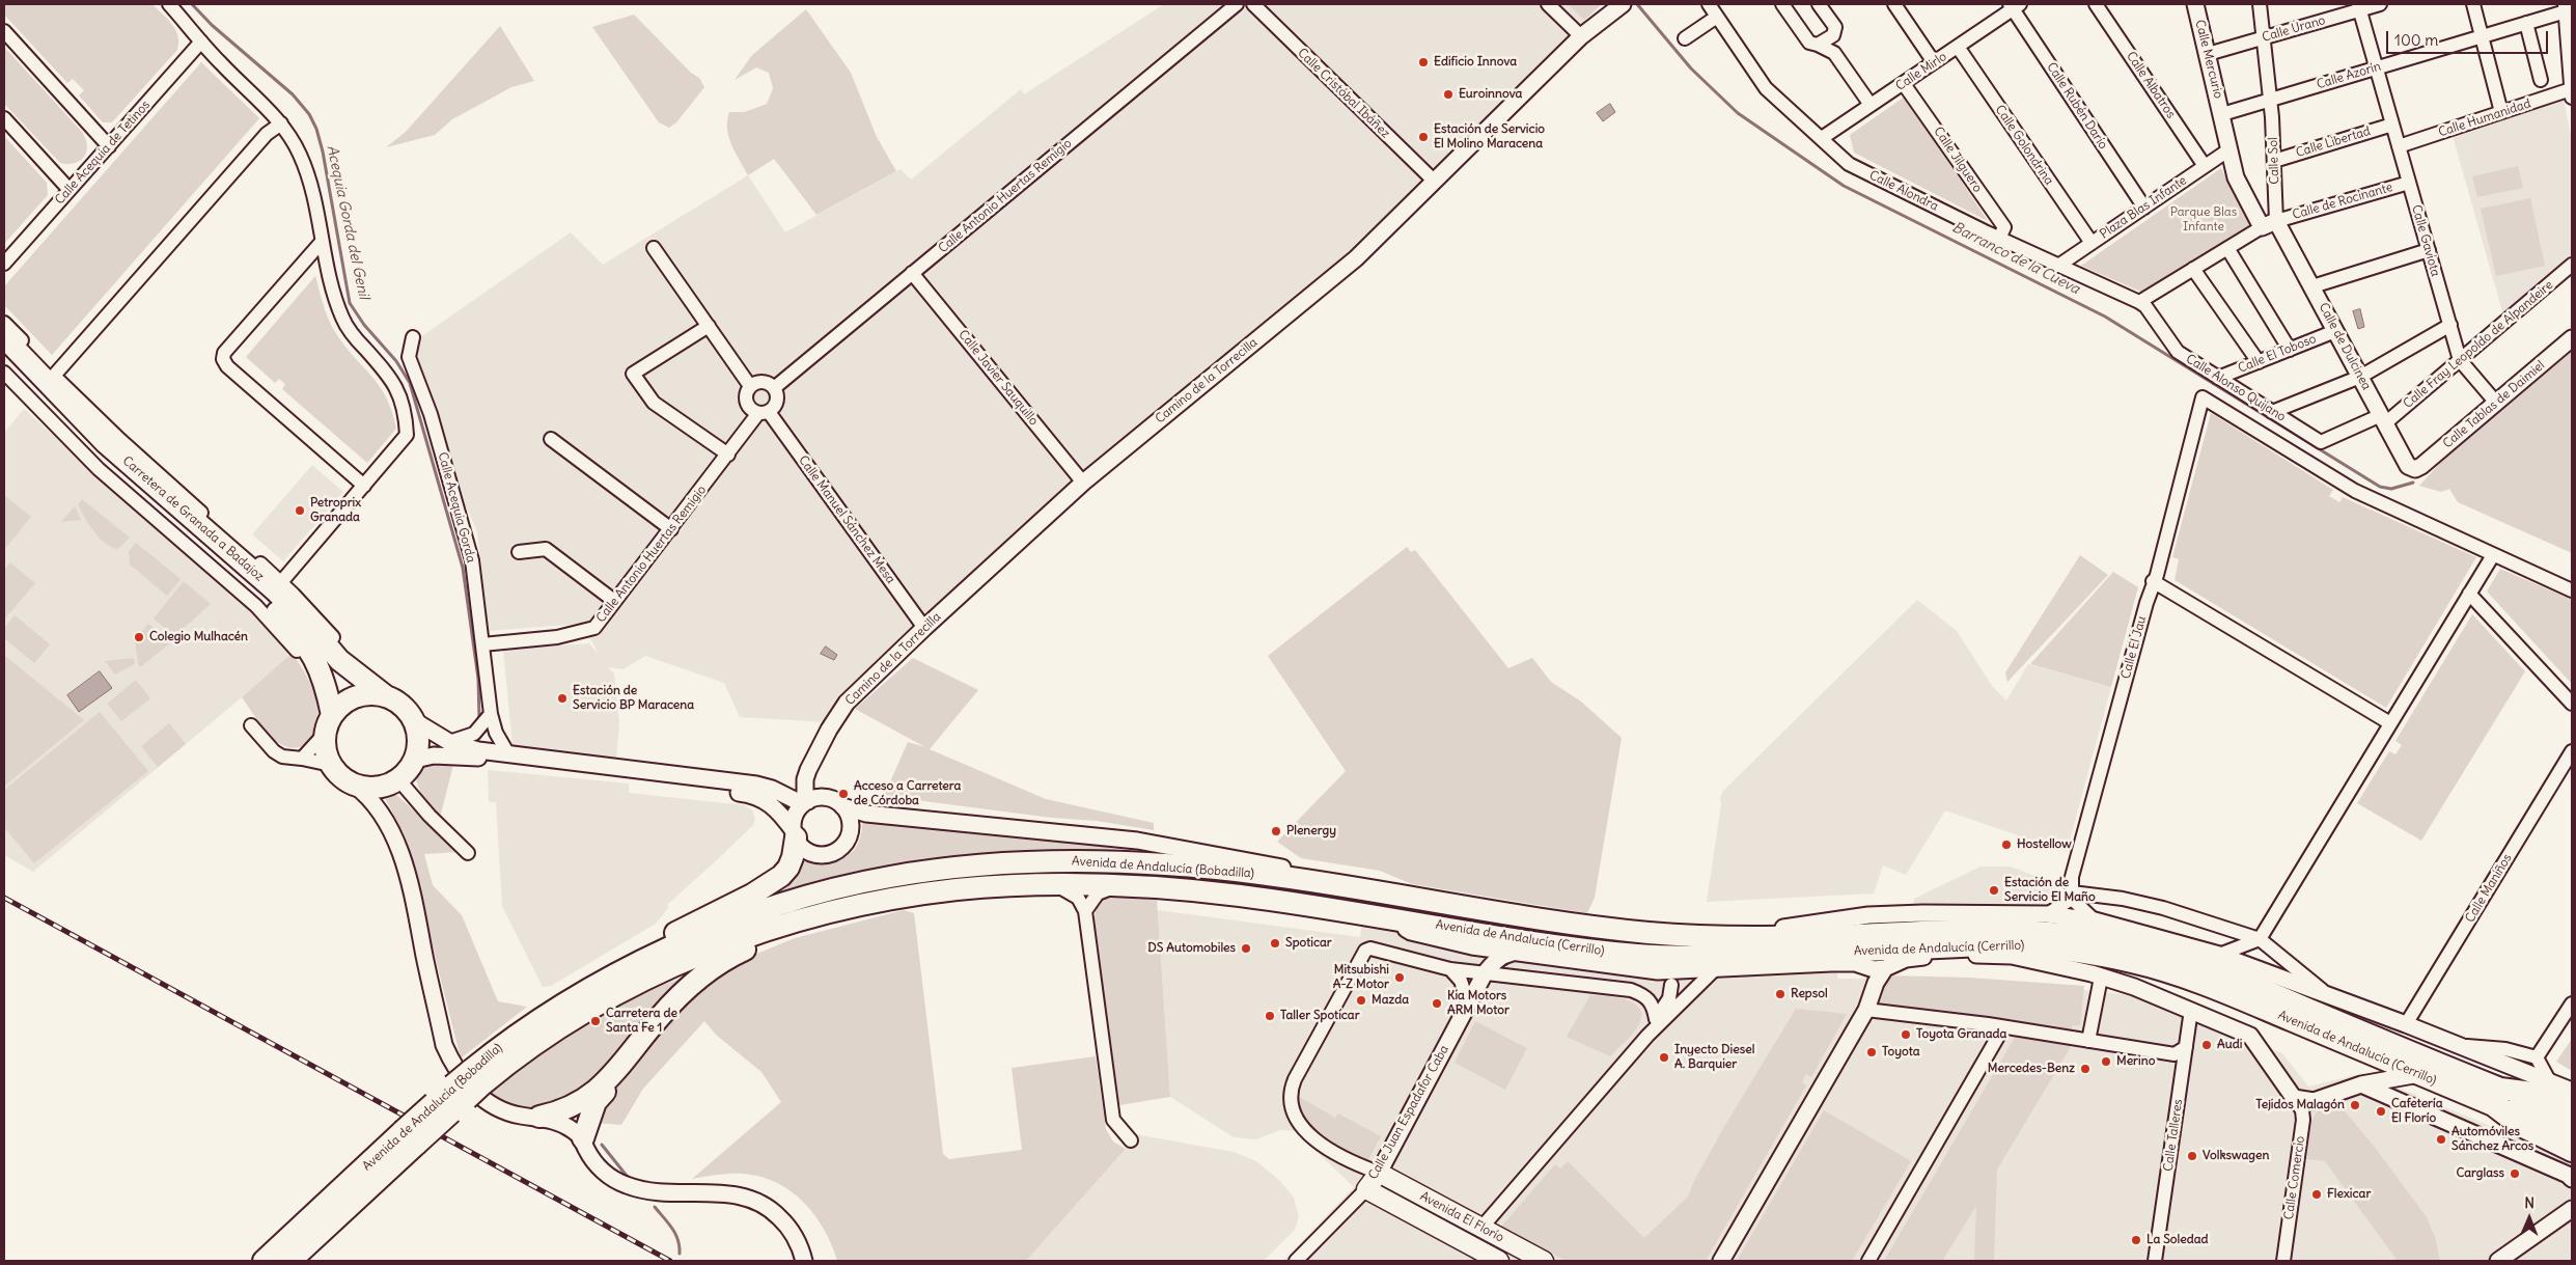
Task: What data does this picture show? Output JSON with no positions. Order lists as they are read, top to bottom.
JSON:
{
  "streets": {
    "highway": ["Carretera de Granada a Badajoz", "Avenida de Andalucía (Bobadilla)", "Avenida de Andalucía (Cerrillo)"],
    "main road": ["Calle Juan Espadafor Caba", "Avenida El Florío"],
    "street": [
      "Calle Urano",
      "Calle Mercurio",
      "Calle Mirlo",
      "Calle Azorín",
      "Calle Albatros",
      "Calle Cristóbal Ibáñez",
      "Calle Rubén Darío",
      "Calle Humanidad",
      "Calle Libertad",
      "Calle Golondrina",
      "Calle Acequia de Tetinos",
      "Calle Jilguero",
      "Calle Sol",
      "Calle Alondra",
      "Calle Antonio Huertas Remigio",
      "Calle de Rocinante",
      "Plaza Blas Infante",
      "Calle Gaviota",
      "Calle Fray Leopoldo de Alpandeire",
      "Calle de Dulcinea",
      "Calle El Toboso",
      "Calle Javier Sauquillo",
      "Camino de la Torrecilla",
      "Calle Alonso Quijano",
      "Calle Tablas de Daimiel",
      "Calle Acequia Gorda",
      "Calle Manuel Sánchez Mesa",
      "Calle El Jau",
      "Calle Maniños",
      "Calle Talleres",
      "Calle Comercio"
    ]
  },
  "crossings": [
    ["Calle Urano", "Calle Mercurio"],
    ["Calle Urano", "Calle Sol"],
    ["Calle Urano", "Calle Gaviota"],
    ["Calle Mercurio", "Calle Azorín"],
    ["Calle Mercurio", "Plaza Blas Infante"],
    ["Calle Mirlo", "Calle Rubén Darío"],
    ["Calle Mirlo", "Calle Golondrina"],
    ["Calle Mirlo", "Calle Jilguero"],
    ["Calle Mirlo", "Calle Alondra"],
    ["Calle Azorín", "Calle Sol"],
    ["Calle Azorín", "Calle Gaviota"],
    ["Calle Albatros", "Plaza Blas Infante"],
    ["Calle Cristóbal Ibáñez", "Camino de la Torrecilla"],
    ["Calle Rubén Darío", "Plaza Blas Infante"],
    ["Calle Humanidad", "Calle Gaviota"],
    ["Calle Libertad", "Calle Sol"],
    ["Calle Libertad", "Calle Gaviota"],
    ["Calle Golondrina", "Plaza Blas Infante"],
    ["Calle Jilguero", "Calle Alondra"],
    ["Calle Sol", "Calle de Rocinante"],
    ["Calle Sol", "Calle de Dulcinea"],
    ["Calle Alondra", "Plaza Blas Infante"],
    ["Calle Alondra", "Calle Alonso Quijano"],
    ["Calle Antonio Huertas Remigio", "Calle Javier Sauquillo"],
    ["Calle Antonio Huertas Remigio", "Calle Acequia Gorda"],
    ["Calle Antonio Huertas Remigio", "Calle Manuel Sánchez Mesa"],
    ["Calle de Rocinante", "Calle Gaviota"],
    ["Calle de Rocinante", "Calle de Dulcinea"],
    ["Calle Gaviota", "Calle Fray Leopoldo de Alpandeire"],
    ["Calle Gaviota", "Calle Tablas de Daimiel"],
    ["Calle Fray Leopoldo de Alpandeire", "Calle de Dulcinea"],
    ["Calle Fray Leopoldo de Alpandeire", "Calle Alonso Quijano"],
    ["Calle de Dulcinea", "Calle El Toboso"],
    ["Calle de Dulcinea", "Calle Tablas de Daimiel"],
    ["Calle El Toboso", "Calle Alonso Quijano"],
    ["Calle Javier Sauquillo", "Camino de la Torrecilla"],
    ["Camino de la Torrecilla", "Calle Manuel Sánchez Mesa"],
    ["Avenida de Andalucía (Bobadilla)", "Avenida de Andalucía (Cerrillo)"],
    ["Calle Maniños", "Avenida de Andalucía (Cerrillo)"],
    ["Avenida de Andalucía (Cerrillo)", "Calle Juan Espadafor Caba"],
    ["Avenida de Andalucía (Cerrillo)", "Calle Talleres"],
    ["Avenida de Andalucía (Cerrillo)", "Calle Comercio"],
    ["Calle Juan Espadafor Caba", "Avenida El Florío"]
  ],
  "water": ["Acequia Gorda del Genil", "Barranco de la Cueva"],
  "parks": ["Parque Blas Infante"],
  "places": [
    "Edificio Innova",
    "Euroinnova",
    "Estación de Servicio El Molino Maracena",
    "Petroprix Granada",
    "Colegio Mulhacén",
    "Estación de Servicio BP Maracena",
    "Acceso a Carretera de Córdoba",
    "Plenergy",
    "Hostellow",
    "Estación de Servicio El Maño",
    "Spoticar",
    "DS Automobiles",
    "Mitsubishi A-Z Motor",
    "Repsol",
    "Mazda",
    "Kia Motors ARM Motor",
    "Taller Spoticar",
    "Carretera de Santa Fe 1",
    "Toyota Granada",
    "Audi",
    "Toyota",
    "Inyecto Diesel A. Barquier",
    "Merino",
    "Mercedes-Benz",
    "Tejidos Malagón",
    "Cafetería El Florío",
    "Automóviles Sánchez Arcos",
    "Volkswagen",
    "Carglass",
    "Flexicar",
    "La Soledad"
  ],
  "scale_bar": "100 m",
  "north": "top"
}
